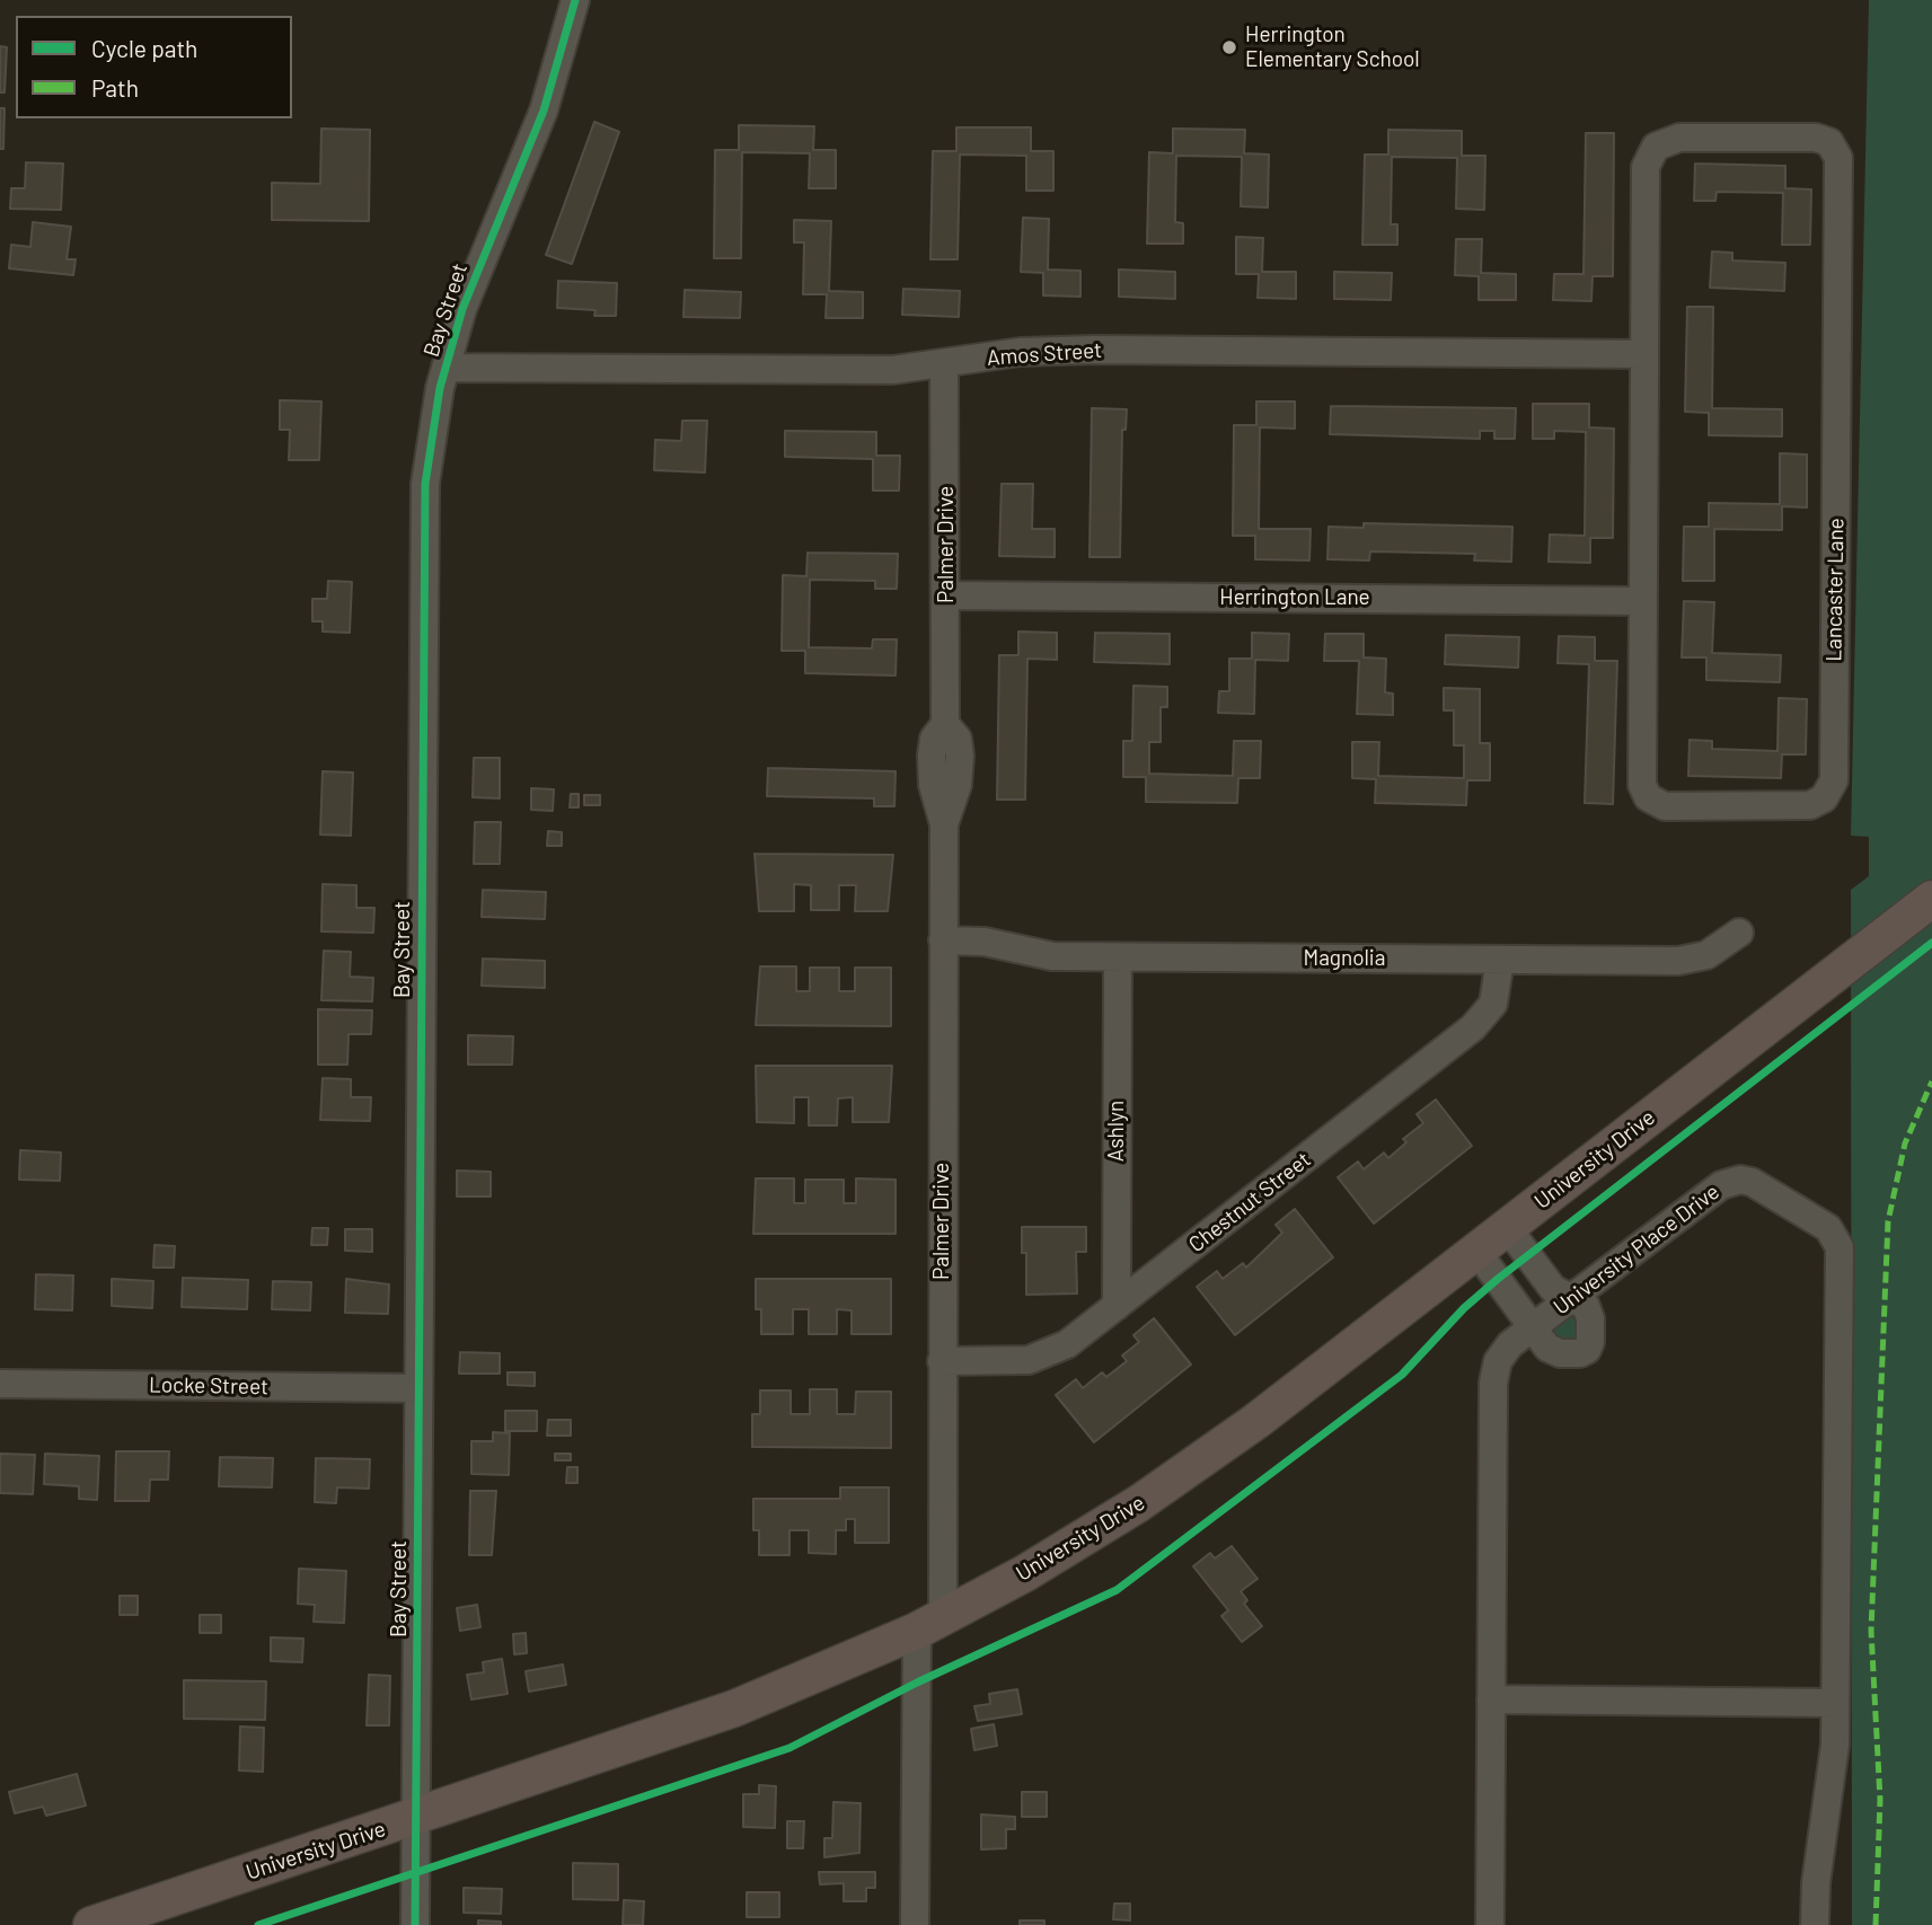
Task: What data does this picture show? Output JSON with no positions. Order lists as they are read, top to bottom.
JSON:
{
  "streets": {
    "main road": ["University Drive"],
    "street": [
      "Bay Street",
      "Amos Street",
      "Palmer Drive",
      "Lancaster Lane",
      "Herrington Lane",
      "Magnolia",
      "Ashlyn",
      "Chestnut Street",
      "University Place Drive",
      "Locke Street"
    ]
  },
  "crossings": [
    ["Bay Street", "Amos Street"],
    ["Bay Street", "University Drive"],
    ["Bay Street", "Locke Street"],
    ["Amos Street", "Palmer Drive"],
    ["Amos Street", "Lancaster Lane"],
    ["Palmer Drive", "Herrington Lane"],
    ["Palmer Drive", "Magnolia"],
    ["Palmer Drive", "University Drive"],
    ["Palmer Drive", "Chestnut Street"],
    ["Lancaster Lane", "Herrington Lane"],
    ["Magnolia", "Ashlyn"],
    ["Magnolia", "Chestnut Street"],
    ["Ashlyn", "Chestnut Street"]
  ],
  "places": ["Herrington Elementary School"],
  "legend": ["Cycle path", "Path"]
}
